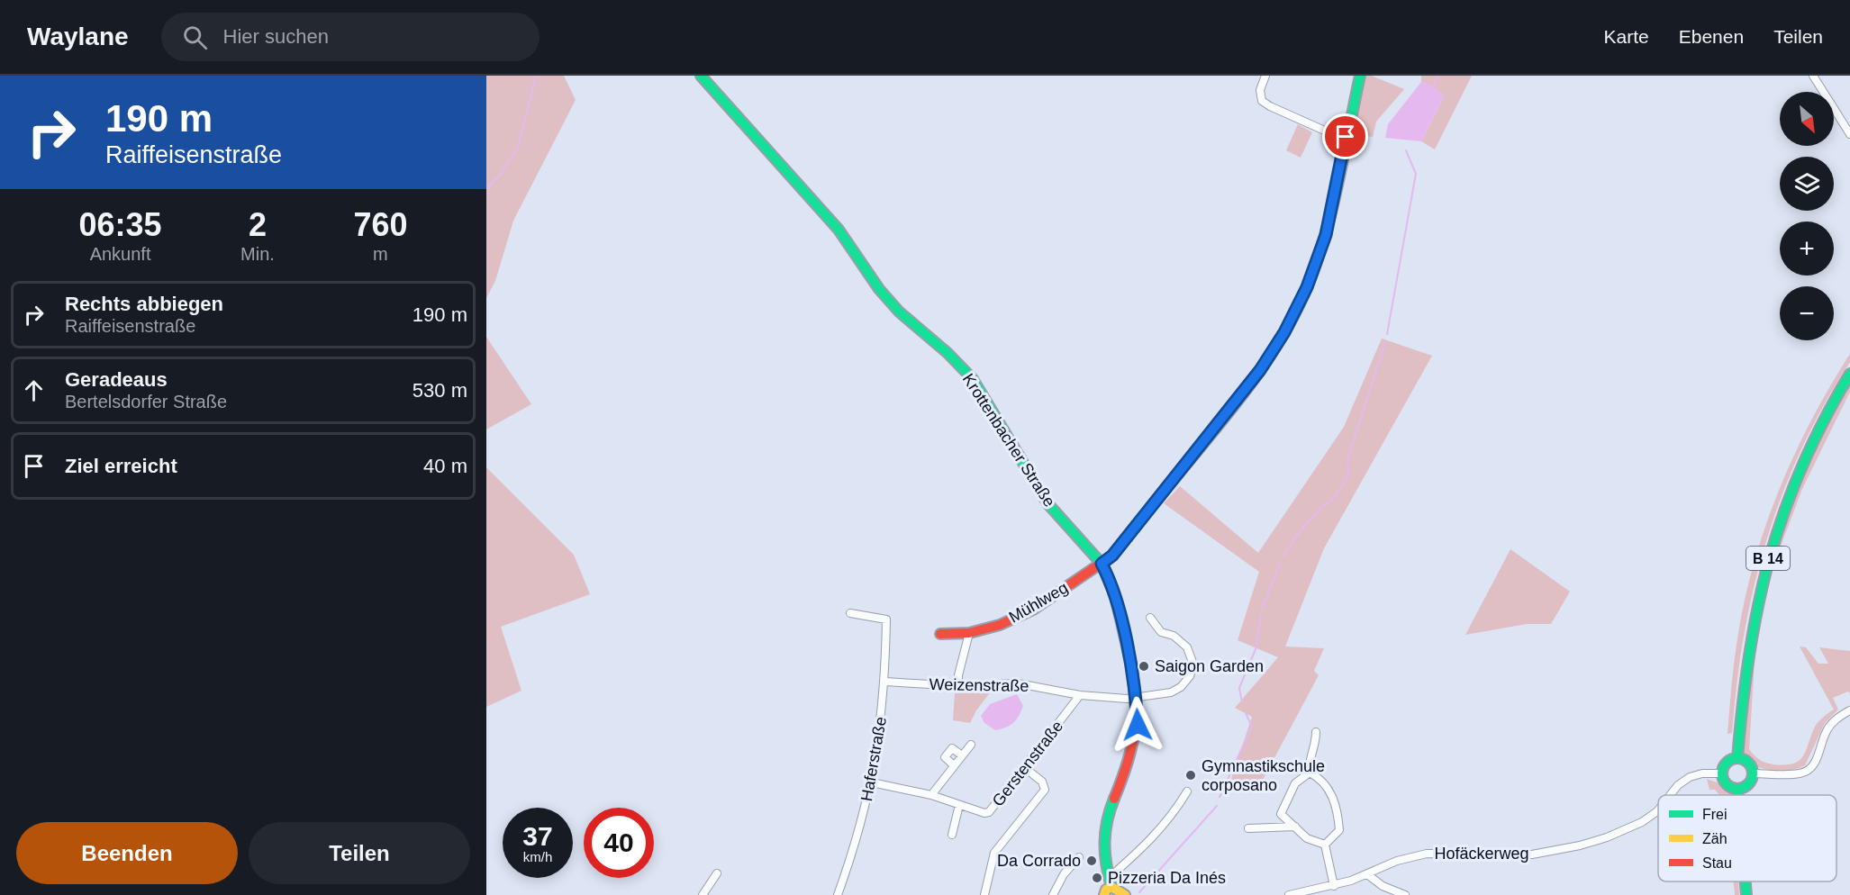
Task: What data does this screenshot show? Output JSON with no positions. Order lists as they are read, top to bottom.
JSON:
{
  "streets": {
    "street": [
      "Krottenbacher Straße",
      "B 14",
      "Mühlweg",
      "Weizenstraße",
      "Haferstraße",
      "Gerstenstraße",
      "Hofäckerweg"
    ]
  },
  "crossings": [
    ["Krottenbacher Straße", "Mühlweg"],
    ["Krottenbacher Straße", "Weizenstraße"],
    ["B 14", "Hofäckerweg"],
    ["Weizenstraße", "Haferstraße"],
    ["Weizenstraße", "Gerstenstraße"],
    ["Haferstraße", "Gerstenstraße"]
  ],
  "places": [
    "Saigon Garden",
    "Gymnastikschule corposano",
    "Da Corrado",
    "Pizzeria Da Inés"
  ],
  "legend": ["Frei", "Zäh", "Stau"],
  "north": "bottom right",
  "page": {
    "header": "Waylane",
    "search": "Hier suchen",
    "nav": ["Karte", "Ebenen", "Teilen"],
    "turn": ["190 m", "Raiffeisenstraße"],
    "map_buttons": ["+", "−"],
    "eta": [
      "06:35",
      "Ankunft",
      "2",
      "Min.",
      "760",
      "m"
    ],
    "list": [
      {
        "name": "Rechts abbiegen",
        "note": "Raiffeisenstraße",
        "value": "190 m"
      },
      {
        "name": "Geradeaus",
        "note": "Bertelsdorfer Straße",
        "value": "530 m"
      },
      {
        "name": "Ziel erreicht",
        "value": "40 m"
      }
    ],
    "speed": "37 km/h",
    "limit": "40",
    "buttons": ["Beenden", "Teilen"]
  }
}
